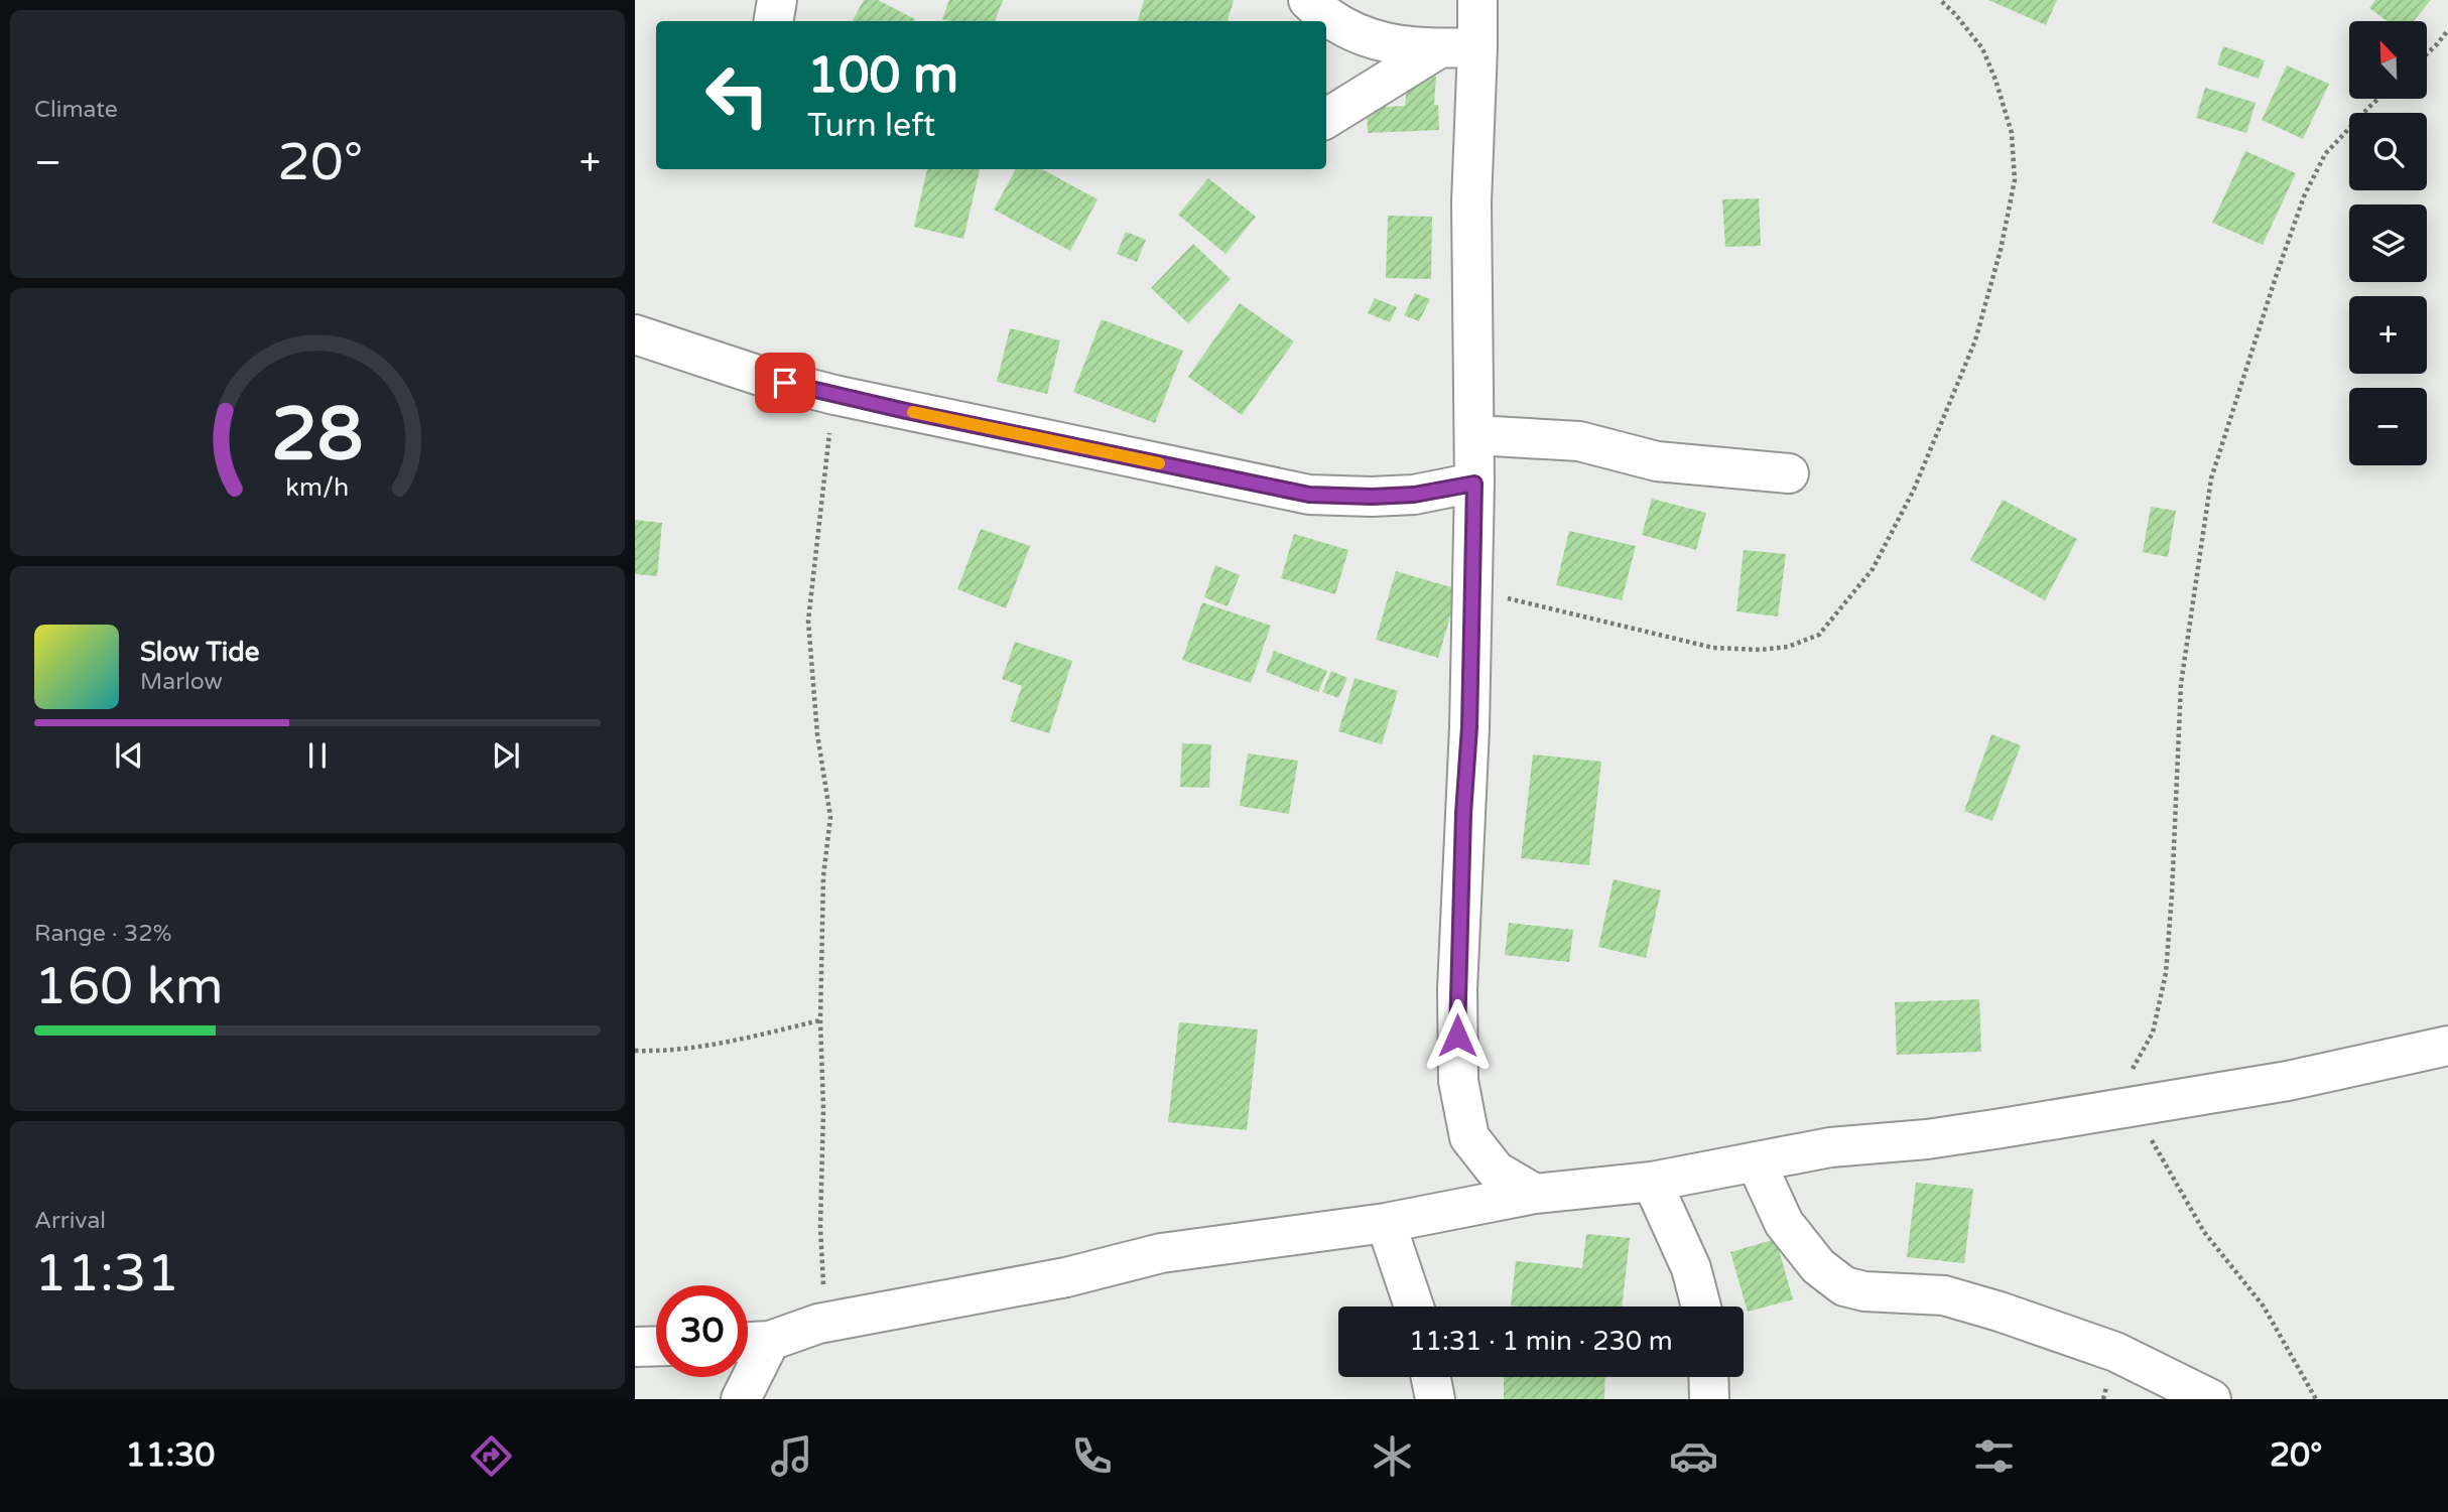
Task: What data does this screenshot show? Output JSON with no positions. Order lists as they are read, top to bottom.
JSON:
{
  "north": "top left",
  "page": {
    "tile": [
      "Climate",
      ["Range · 32%", "160 km"],
      ["Arrival", "11:31"]
    ],
    "map_buttons": ["+", "−"],
    "turn": ["100 m", "Turn left"],
    "heat": ["−", "20°", "+"],
    "song": ["Slow Tide", "Marlow"],
    "limit": "30",
    "trip": "11:31 · 1 min · 230 m",
    "tabs": ["11:30", "20°"],
    "gauge": ["28", "km/h"]
  }
}
